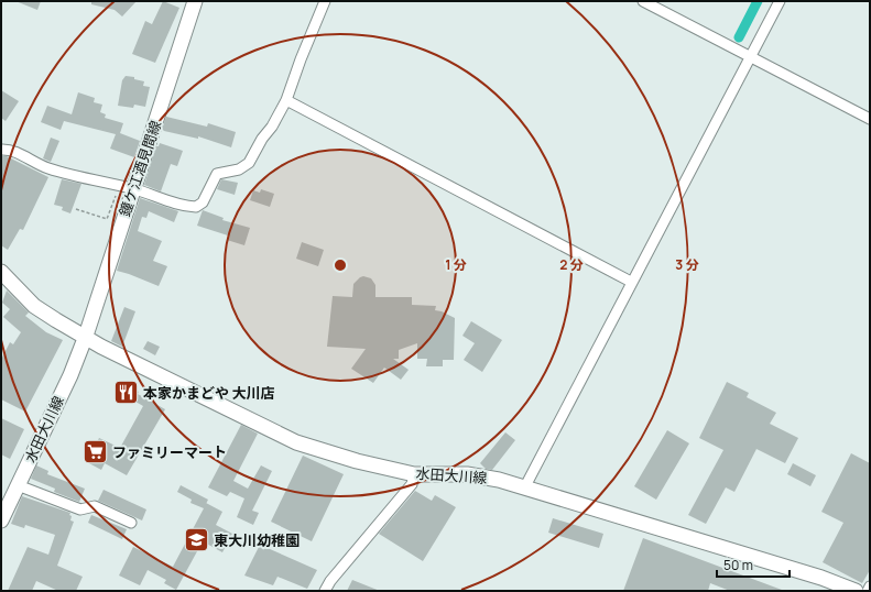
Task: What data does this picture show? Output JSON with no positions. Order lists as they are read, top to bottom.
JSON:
{
  "streets": {
    "main road": ["鐘ケ江酒見間線", "水田大川線"]
  },
  "crossings": [
    ["鐘ケ江酒見間線", "水田大川線"]
  ],
  "places": {
    "restaurant": ["本家かまどや 大川店"],
    "supermarket": ["ファミリーマート"],
    "school or university": ["東大川幼稚園"]
  },
  "scale_bar": "50 m",
  "rings": ["1 分", "2 分", "3 分"]
}
